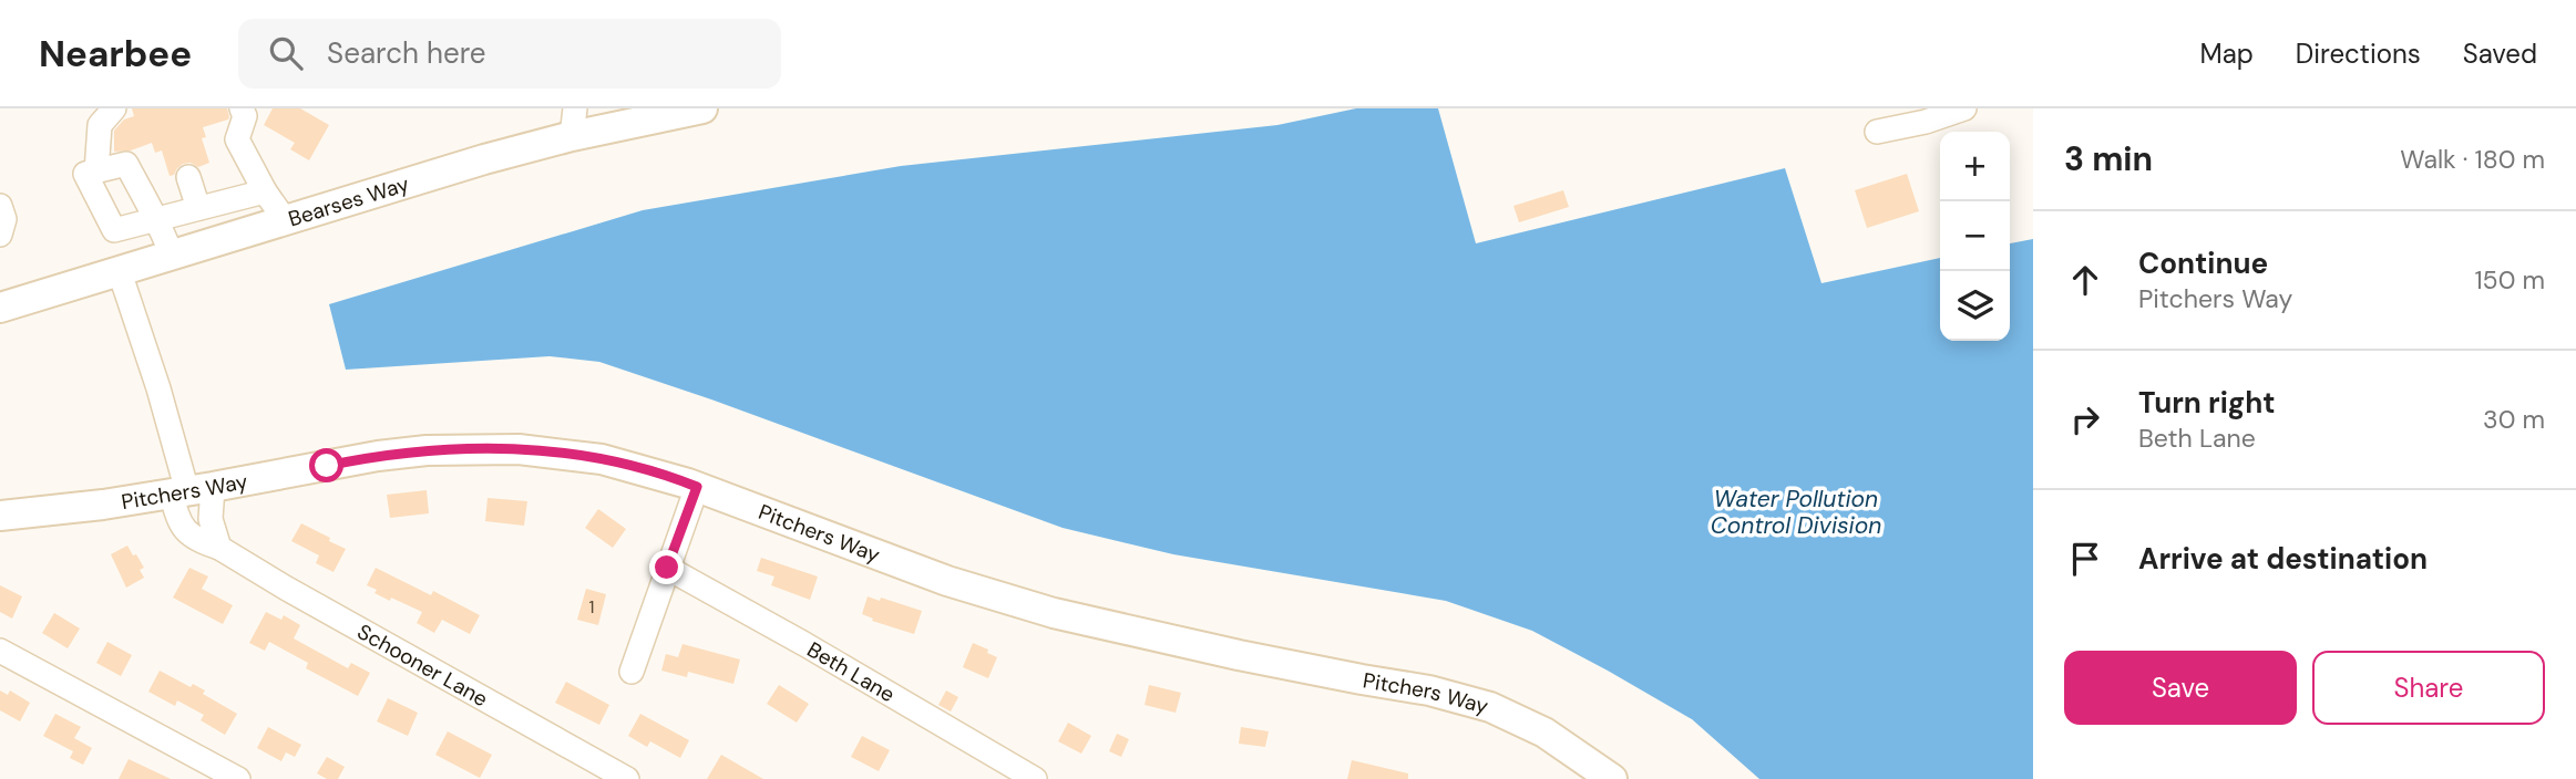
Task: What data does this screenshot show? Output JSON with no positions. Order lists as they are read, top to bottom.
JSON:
{
  "streets": {
    "main road": ["Bearses Way", "Pitchers Way"],
    "street": ["Schooner Lane", "Beth Lane"]
  },
  "crossings": [
    ["Pitchers Way", "Schooner Lane"]
  ],
  "water": ["Water Pollution Control Division"],
  "house_numbers": ["1"],
  "page": {
    "header": "Nearbee",
    "search": "Search here",
    "nav": ["Map", "Directions", "Saved"],
    "heading": ["3 min", "Walk · 180 m"],
    "map_buttons": ["+", "−"],
    "list": [
      ["Continue", "Pitchers Way", "150 m"],
      ["Turn right", "Beth Lane", "30 m"],
      "Arrive at destination"
    ],
    "buttons": ["Save", "Share"]
  }
}
